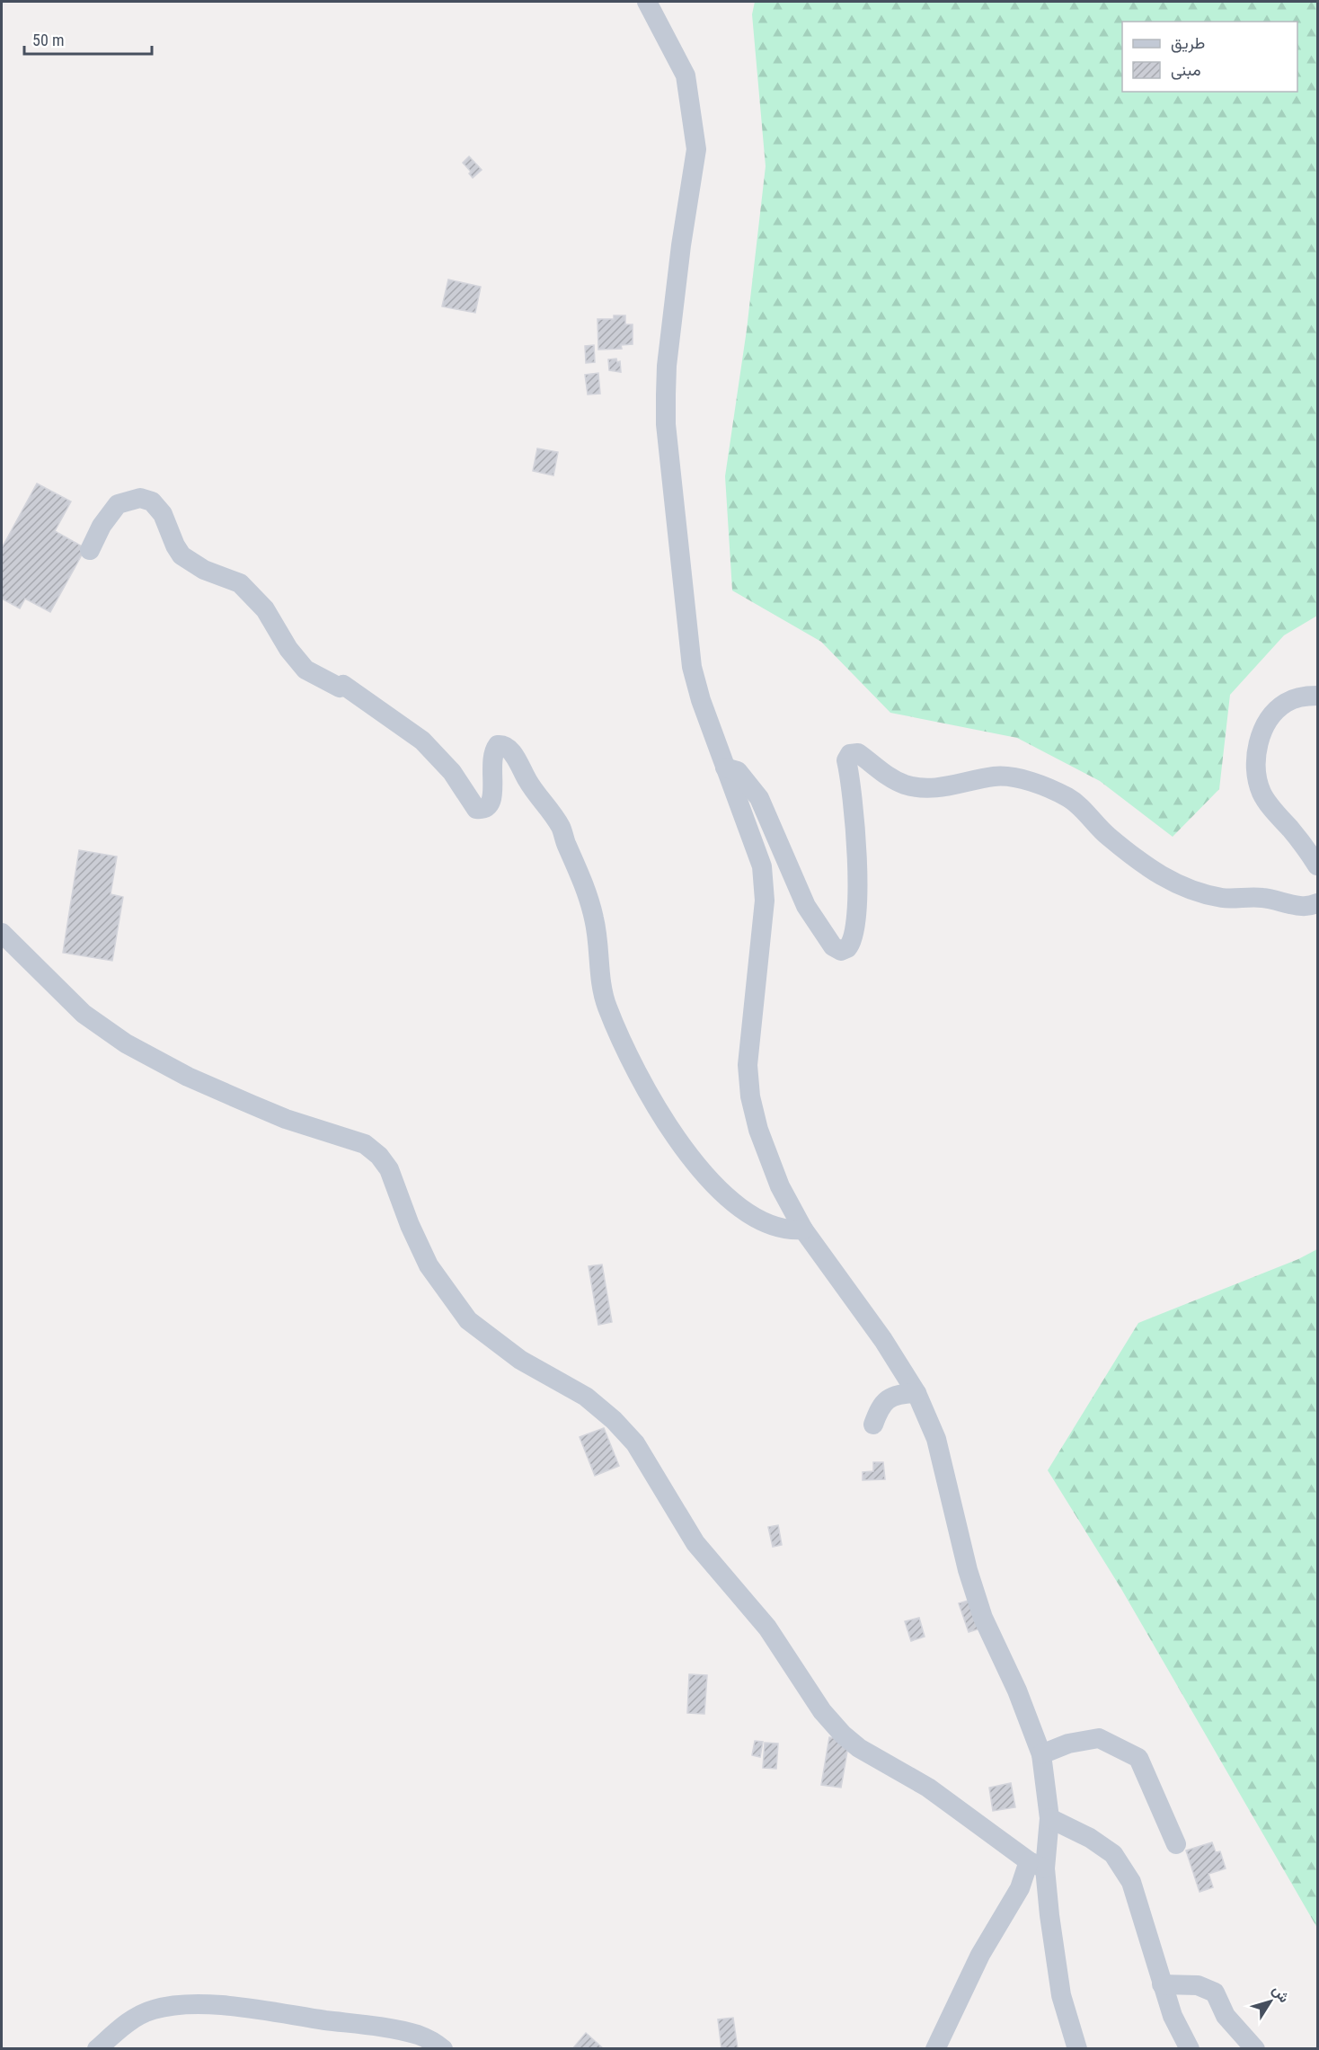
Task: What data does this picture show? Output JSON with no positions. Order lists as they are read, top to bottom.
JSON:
{
  "legend": ["طريق", "مبنى"],
  "scale_bar": "50 m",
  "north": "top right"
}
